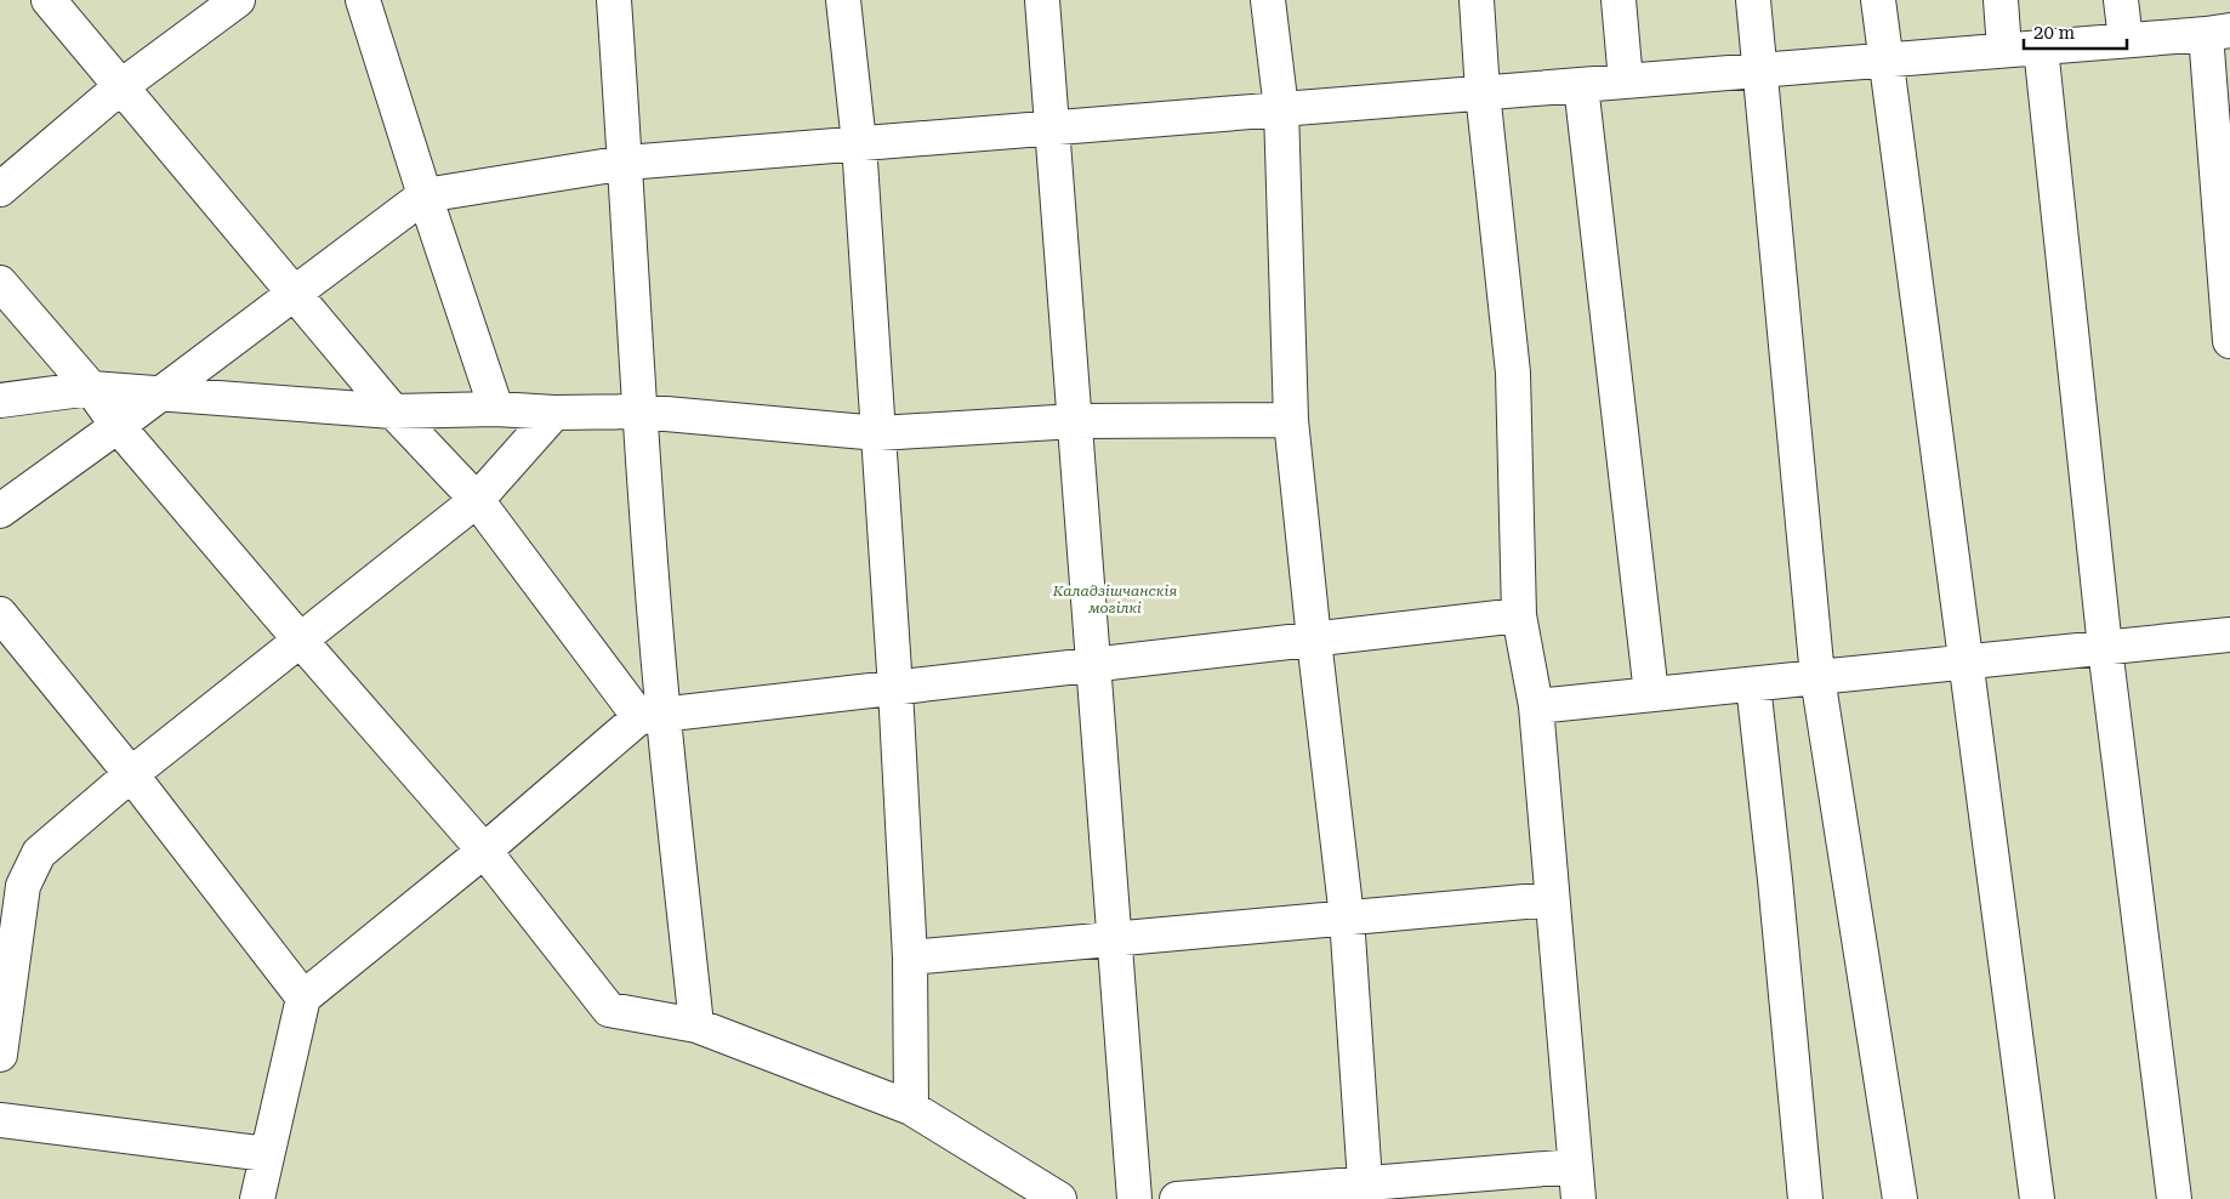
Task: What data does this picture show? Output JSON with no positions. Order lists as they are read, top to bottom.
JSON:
{
  "parks": ["Каладзішчанскія могілкі"],
  "scale_bar": "20 m"
}
